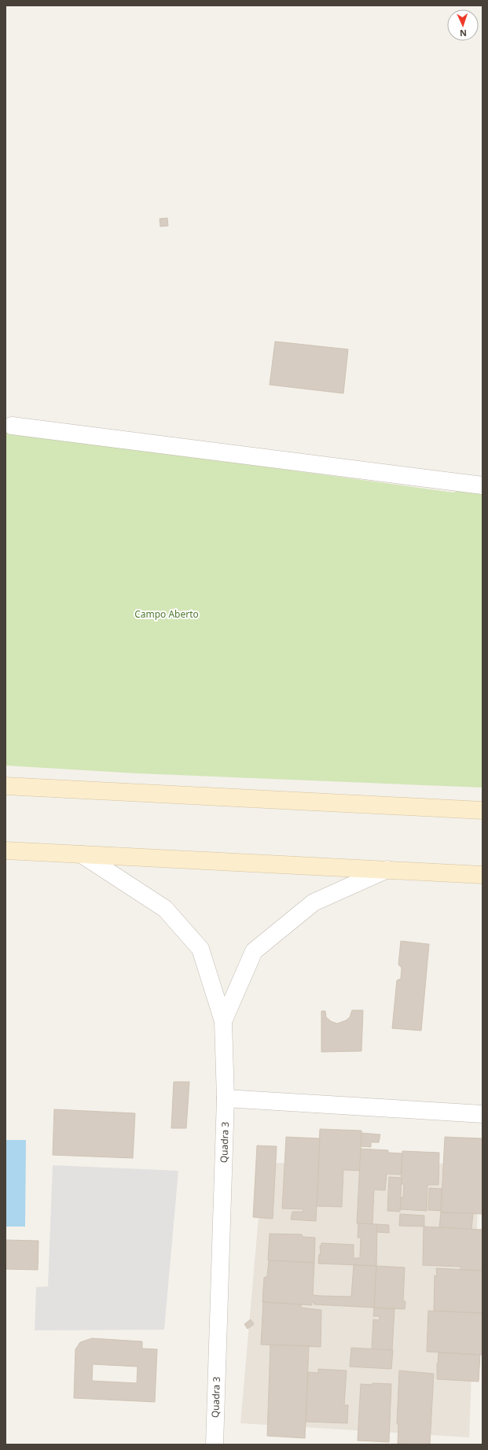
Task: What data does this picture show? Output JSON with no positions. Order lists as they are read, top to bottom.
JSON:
{
  "streets": {
    "street": ["Quadra 3"]
  },
  "parks": ["Campo Aberto"],
  "north": "bottom"
}
